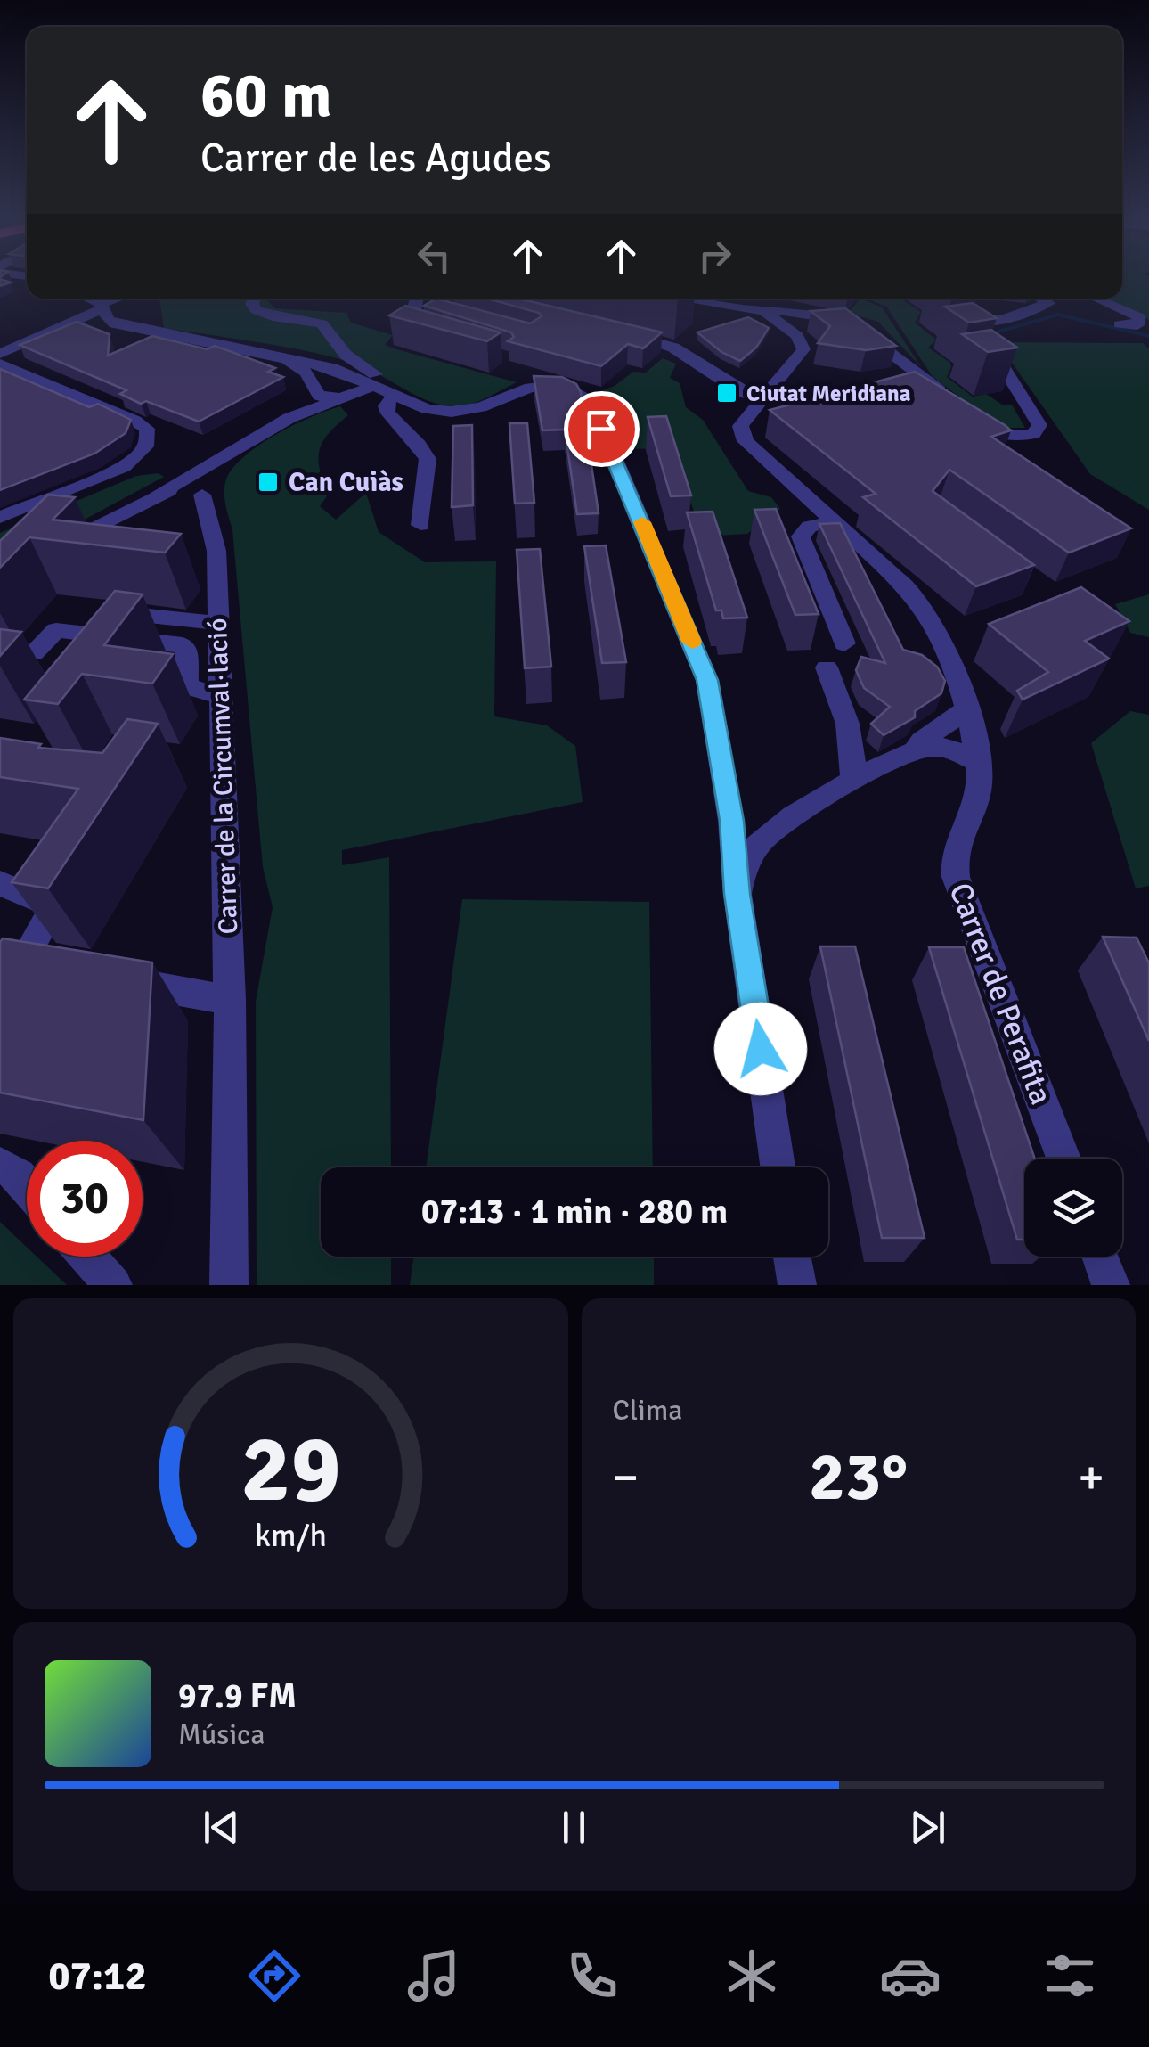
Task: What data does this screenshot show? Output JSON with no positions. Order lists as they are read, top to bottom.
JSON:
{
  "streets": {
    "street": ["Carrer de la Circumval·lació", "Carrer de Perafita"]
  },
  "places": {
    "transit": ["Ciutat Meridiana", "Can Cuiàs"]
  },
  "page": {
    "turn": ["60 m", "Carrer de les Agudes"],
    "limit": "30",
    "trip": "07:13 · 1 min · 280 m",
    "tile": "Clima",
    "heat": ["−", "23°", "+"],
    "song": ["97.9 FM", "Música"],
    "tabs": "07:12",
    "gauge": ["29", "km/h"]
  }
}
